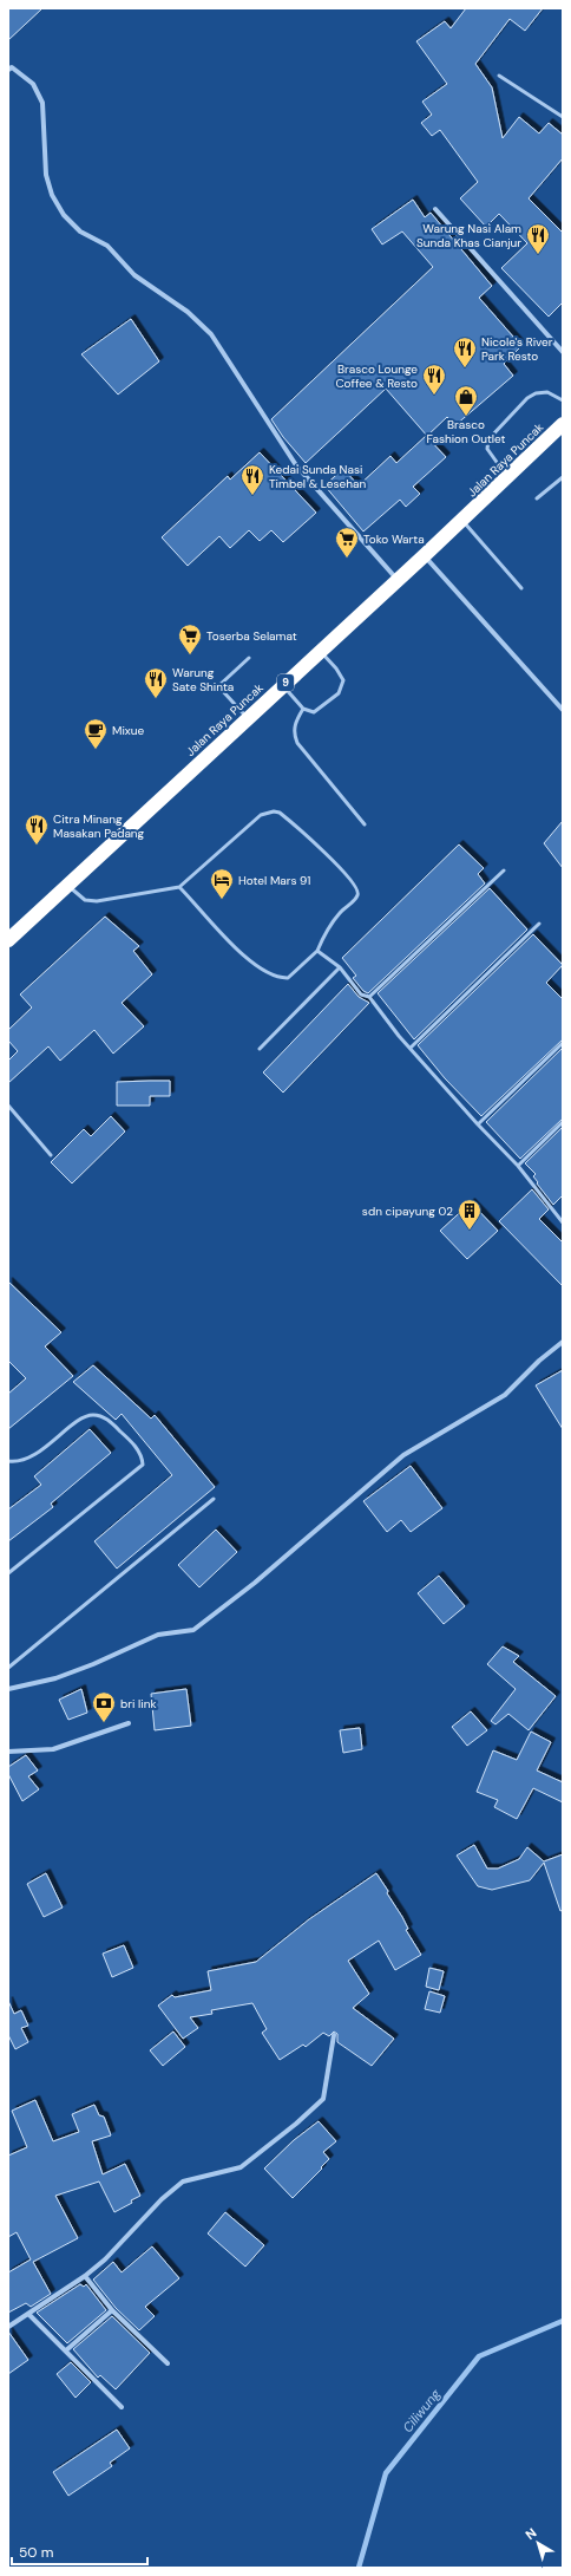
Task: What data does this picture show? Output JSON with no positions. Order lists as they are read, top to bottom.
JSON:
{
  "streets": {
    "highway": ["Jalan Raya Puncak", "9"]
  },
  "water": ["Ciliwung"],
  "places": {
    "restaurant": [
      "Warung Nasi Alam Sunda Khas Cianjur",
      "Nicole's River Park Resto",
      "Brasco Lounge Coffee & Resto",
      "Kedai Sunda Nasi Timbel & Lesehan",
      "Warung Sate Shinta",
      "Citra Minang Masakan Padang"
    ],
    "shop": ["Brasco Fashion Outlet"],
    "supermarket": ["Toko Warta", "Toserba Selamat"],
    "cafe": ["Mixue"],
    "hotel": ["Hotel Mars 91"],
    "building": ["sdn cipayung 02"],
    "bank": ["bri link"]
  },
  "scale_bar": "50 m",
  "north": "top left"
}
